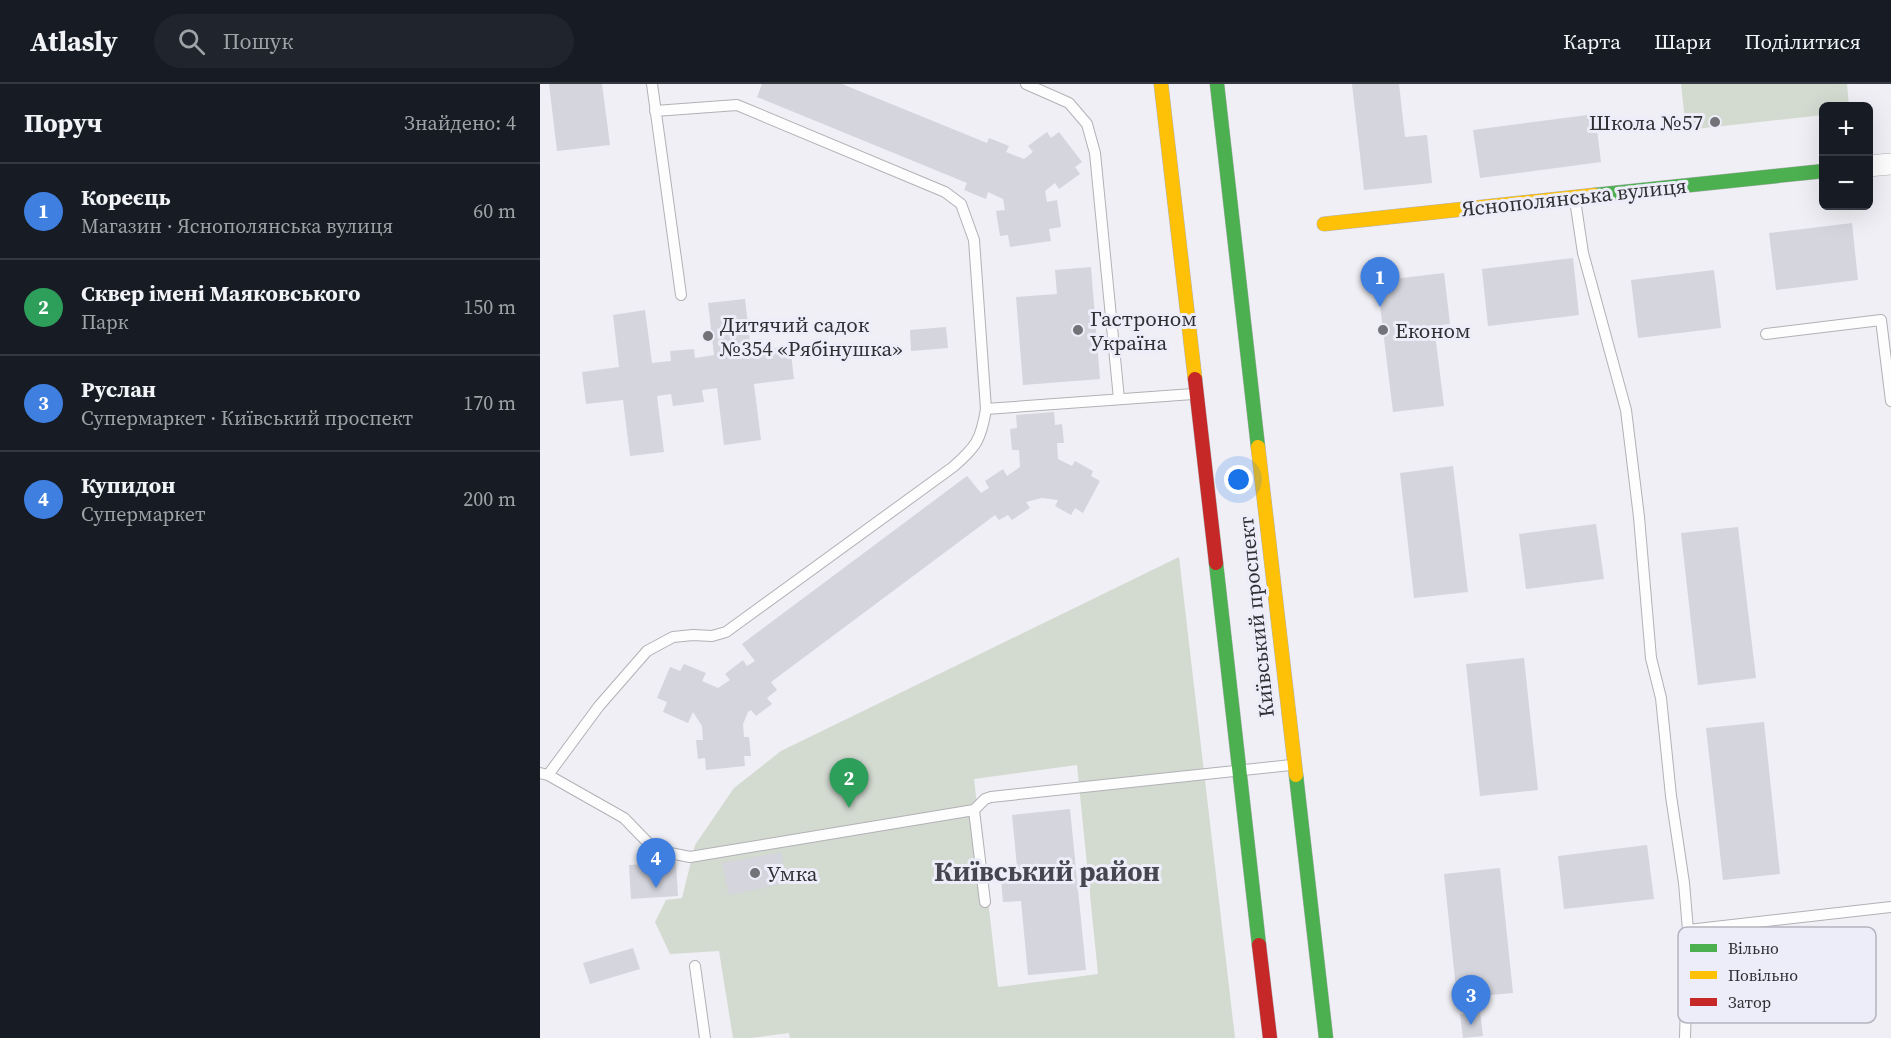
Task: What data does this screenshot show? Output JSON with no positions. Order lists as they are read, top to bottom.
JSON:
{
  "streets": {
    "main road": ["Яснополянська вулиця", "Київський проспект"]
  },
  "districts": ["Київський район"],
  "places": [
    "Школа №57",
    "Гастроном Україна",
    "Економ",
    "Дитячий садок №354 «Рябінушка»",
    "Умка"
  ],
  "legend": ["Вільно", "Повільно", "Затор"],
  "page": {
    "header": "Atlasly",
    "search": "Пошук",
    "nav": ["Карта", "Шари", "Поділитися"],
    "heading": ["Поруч", "Знайдено: 4"],
    "map_buttons": ["+", "−"],
    "list": [
      {
        "mark": "1",
        "name": "Кореєць",
        "note": "Магазин · Яснополянська вулиця",
        "value": "60 m"
      },
      {
        "mark": "2",
        "name": "Сквер імені Маяковського",
        "note": "Парк",
        "value": "150 m"
      },
      {
        "mark": "3",
        "name": "Руслан",
        "note": "Супермаркет · Київський проспект",
        "value": "170 m"
      },
      {
        "mark": "4",
        "name": "Купидон",
        "note": "Супермаркет",
        "value": "200 m"
      }
    ],
    "pins": [
      "1",
      "2",
      "4",
      "3"
    ]
  }
}
